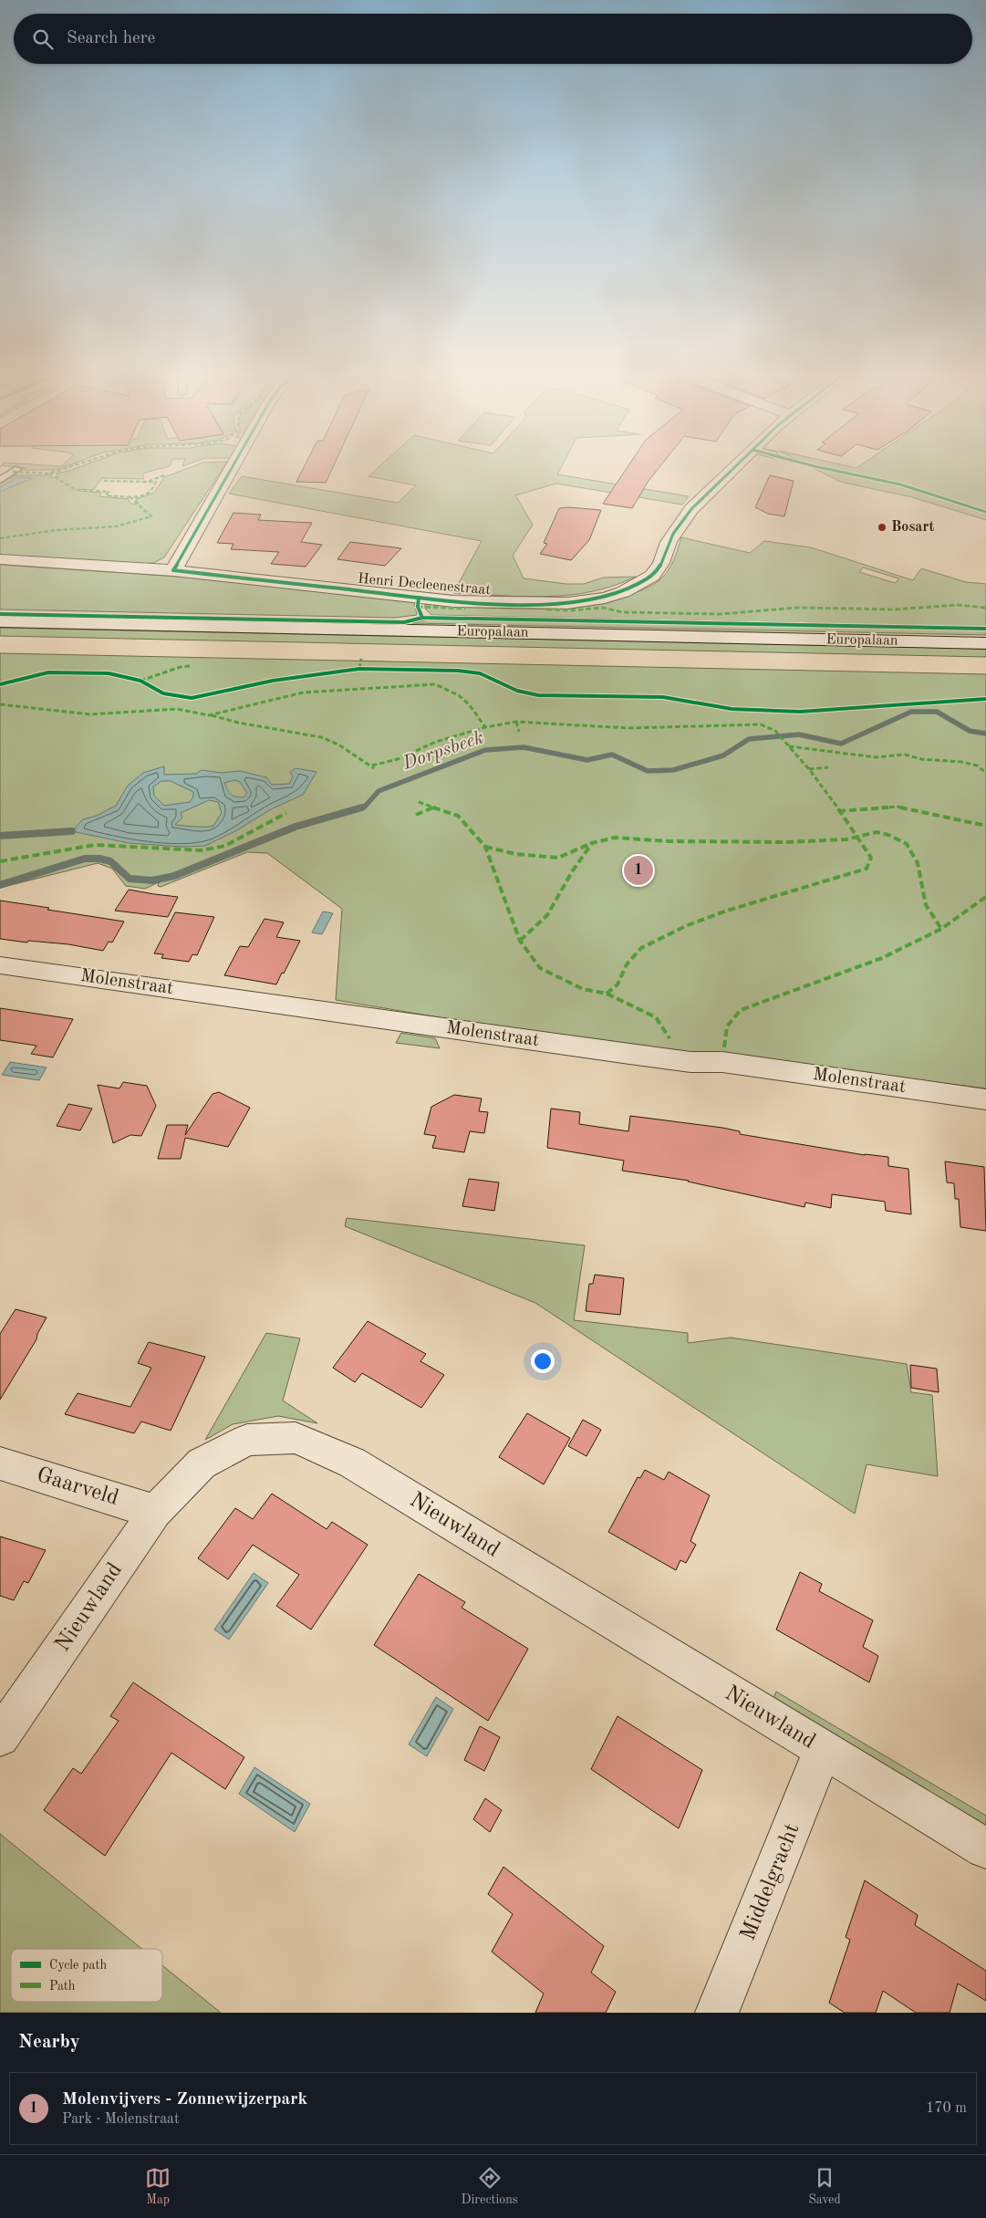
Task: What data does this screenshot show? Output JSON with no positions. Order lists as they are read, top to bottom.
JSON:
{
  "streets": {
    "street": [
      "Henri Decleenestraat",
      "Europalaan",
      "Molenstraat",
      "Gaarveld",
      "Nieuwland",
      "Middelgracht"
    ]
  },
  "crossings": [
    ["Gaarveld", "Nieuwland"],
    ["Nieuwland", "Middelgracht"]
  ],
  "water": ["Dorpsbeek"],
  "places": ["Bosart"],
  "legend": ["Cycle path", "Path"],
  "page": {
    "search": "Search here",
    "pins": "1",
    "heading": "Nearby",
    "list": [
      {
        "mark": "1",
        "name": "Molenvijvers - Zonnewijzerpark",
        "note": "Park · Molenstraat",
        "value": "170 m"
      }
    ],
    "nav": ["Map", "Directions", "Saved"]
  }
}
